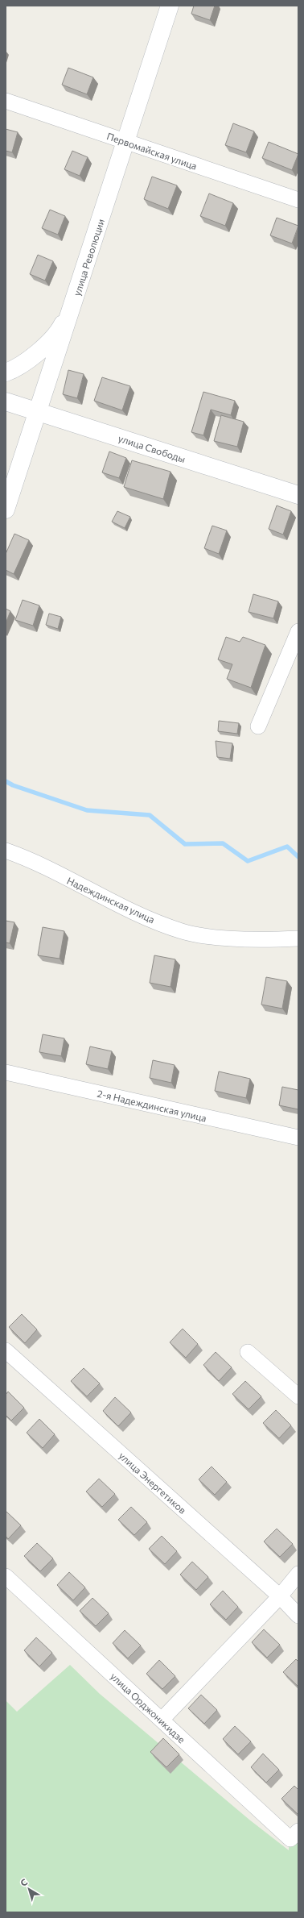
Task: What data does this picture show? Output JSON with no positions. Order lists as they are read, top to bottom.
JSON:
{
  "streets": {
    "main road": ["улица Революции", "улица Свободы"],
    "street": [
      "Первомайская улица",
      "Надеждинская улица",
      "2-я Надеждинская улица",
      "улица Энергетиков",
      "улица Орджоникидзе"
    ]
  },
  "crossings": [
    ["Первомайская улица", "улица Революции"],
    ["улица Революции", "улица Свободы"]
  ],
  "north": "top left"
}
